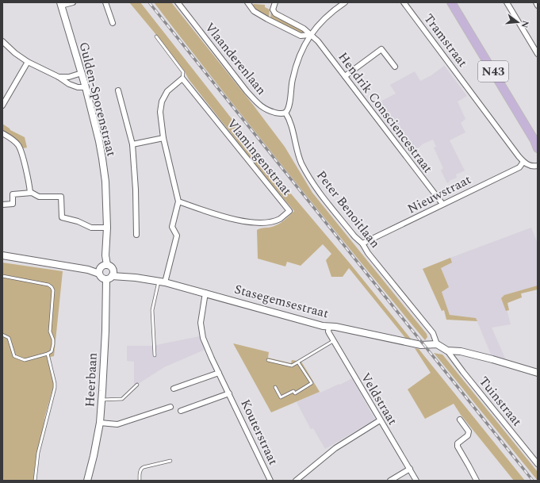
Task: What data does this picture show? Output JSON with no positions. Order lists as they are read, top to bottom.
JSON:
{
  "streets": {
    "main road": ["N43"],
    "street": [
      "Tramstraat",
      "Vlaanderenlaan",
      "Gulden-Sporenstraat",
      "Hendrik Consciencestraat",
      "Vlamingenstraat",
      "Nieuwstraat",
      "Peter Benoitlaan",
      "Stasegemsestraat",
      "Heerbaan",
      "Veldstraat",
      "Tuinstraat",
      "Kouterstraat"
    ]
  },
  "crossings": [
    ["Tramstraat", "Nieuwstraat"],
    ["Vlaanderenlaan", "Peter Benoitlaan"],
    ["Hendrik Consciencestraat", "Nieuwstraat"],
    ["Nieuwstraat", "Peter Benoitlaan"],
    ["Peter Benoitlaan", "Stasegemsestraat"],
    ["Stasegemsestraat", "Heerbaan"],
    ["Stasegemsestraat", "Veldstraat"],
    ["Stasegemsestraat", "Kouterstraat"]
  ],
  "north": "right"
}
